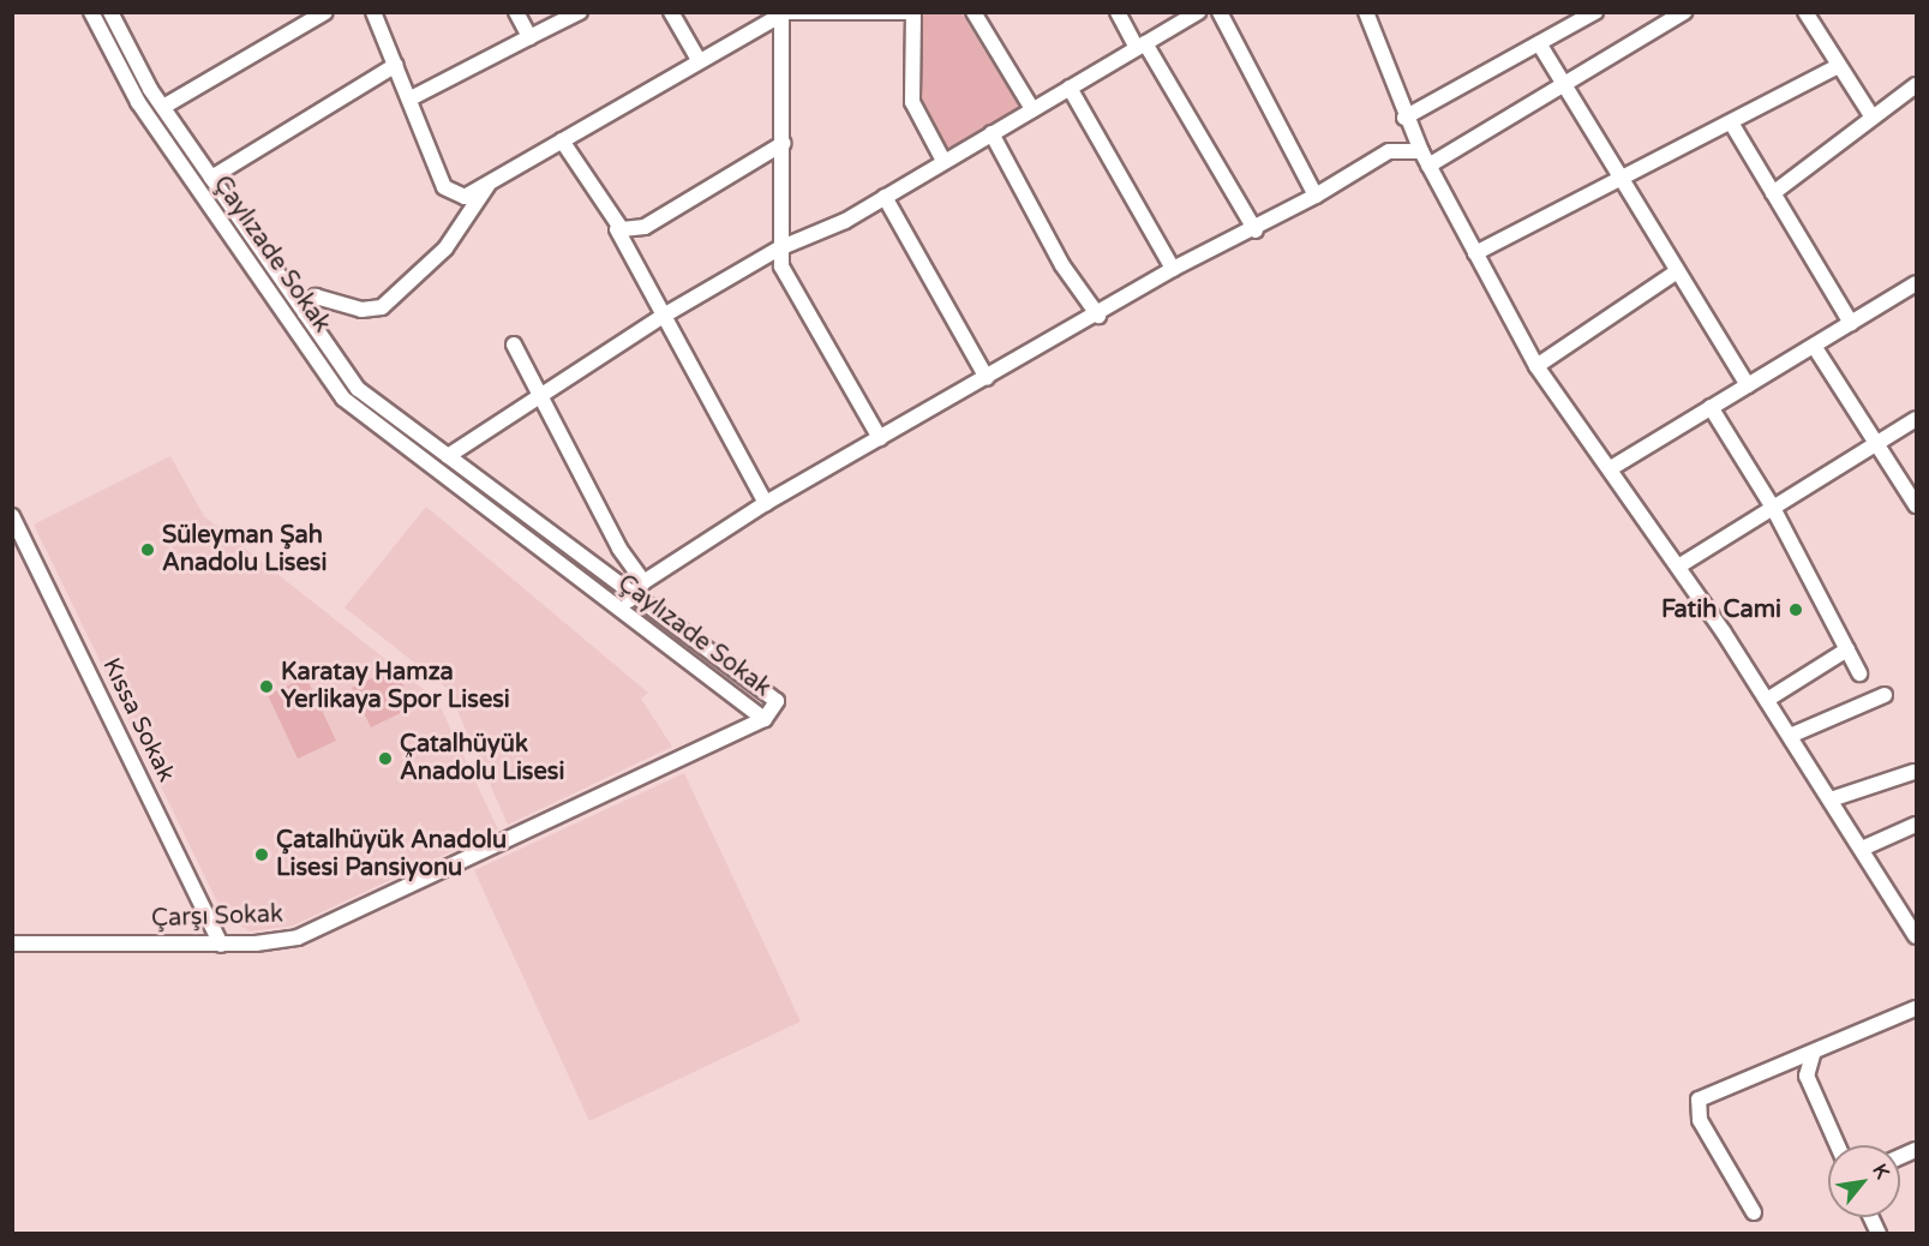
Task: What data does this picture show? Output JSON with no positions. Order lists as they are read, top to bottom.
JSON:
{
  "streets": {
    "street": ["Çaylızade Sokak", "Kıssa Sokak", "Çarşı Sokak"]
  },
  "crossings": [
    ["Çaylızade Sokak", "Çarşı Sokak"],
    ["Kıssa Sokak", "Çarşı Sokak"]
  ],
  "places": [
    "Süleyman Şah Anadolu Lisesi",
    "Fatih Cami",
    "Karatay Hamza Yerlikaya Spor Lisesi",
    "Çatalhüyük Anadolu Lisesi",
    "Çatalhüyük Anadolu Lisesi Pansiyonu"
  ],
  "north": "top right"
}
